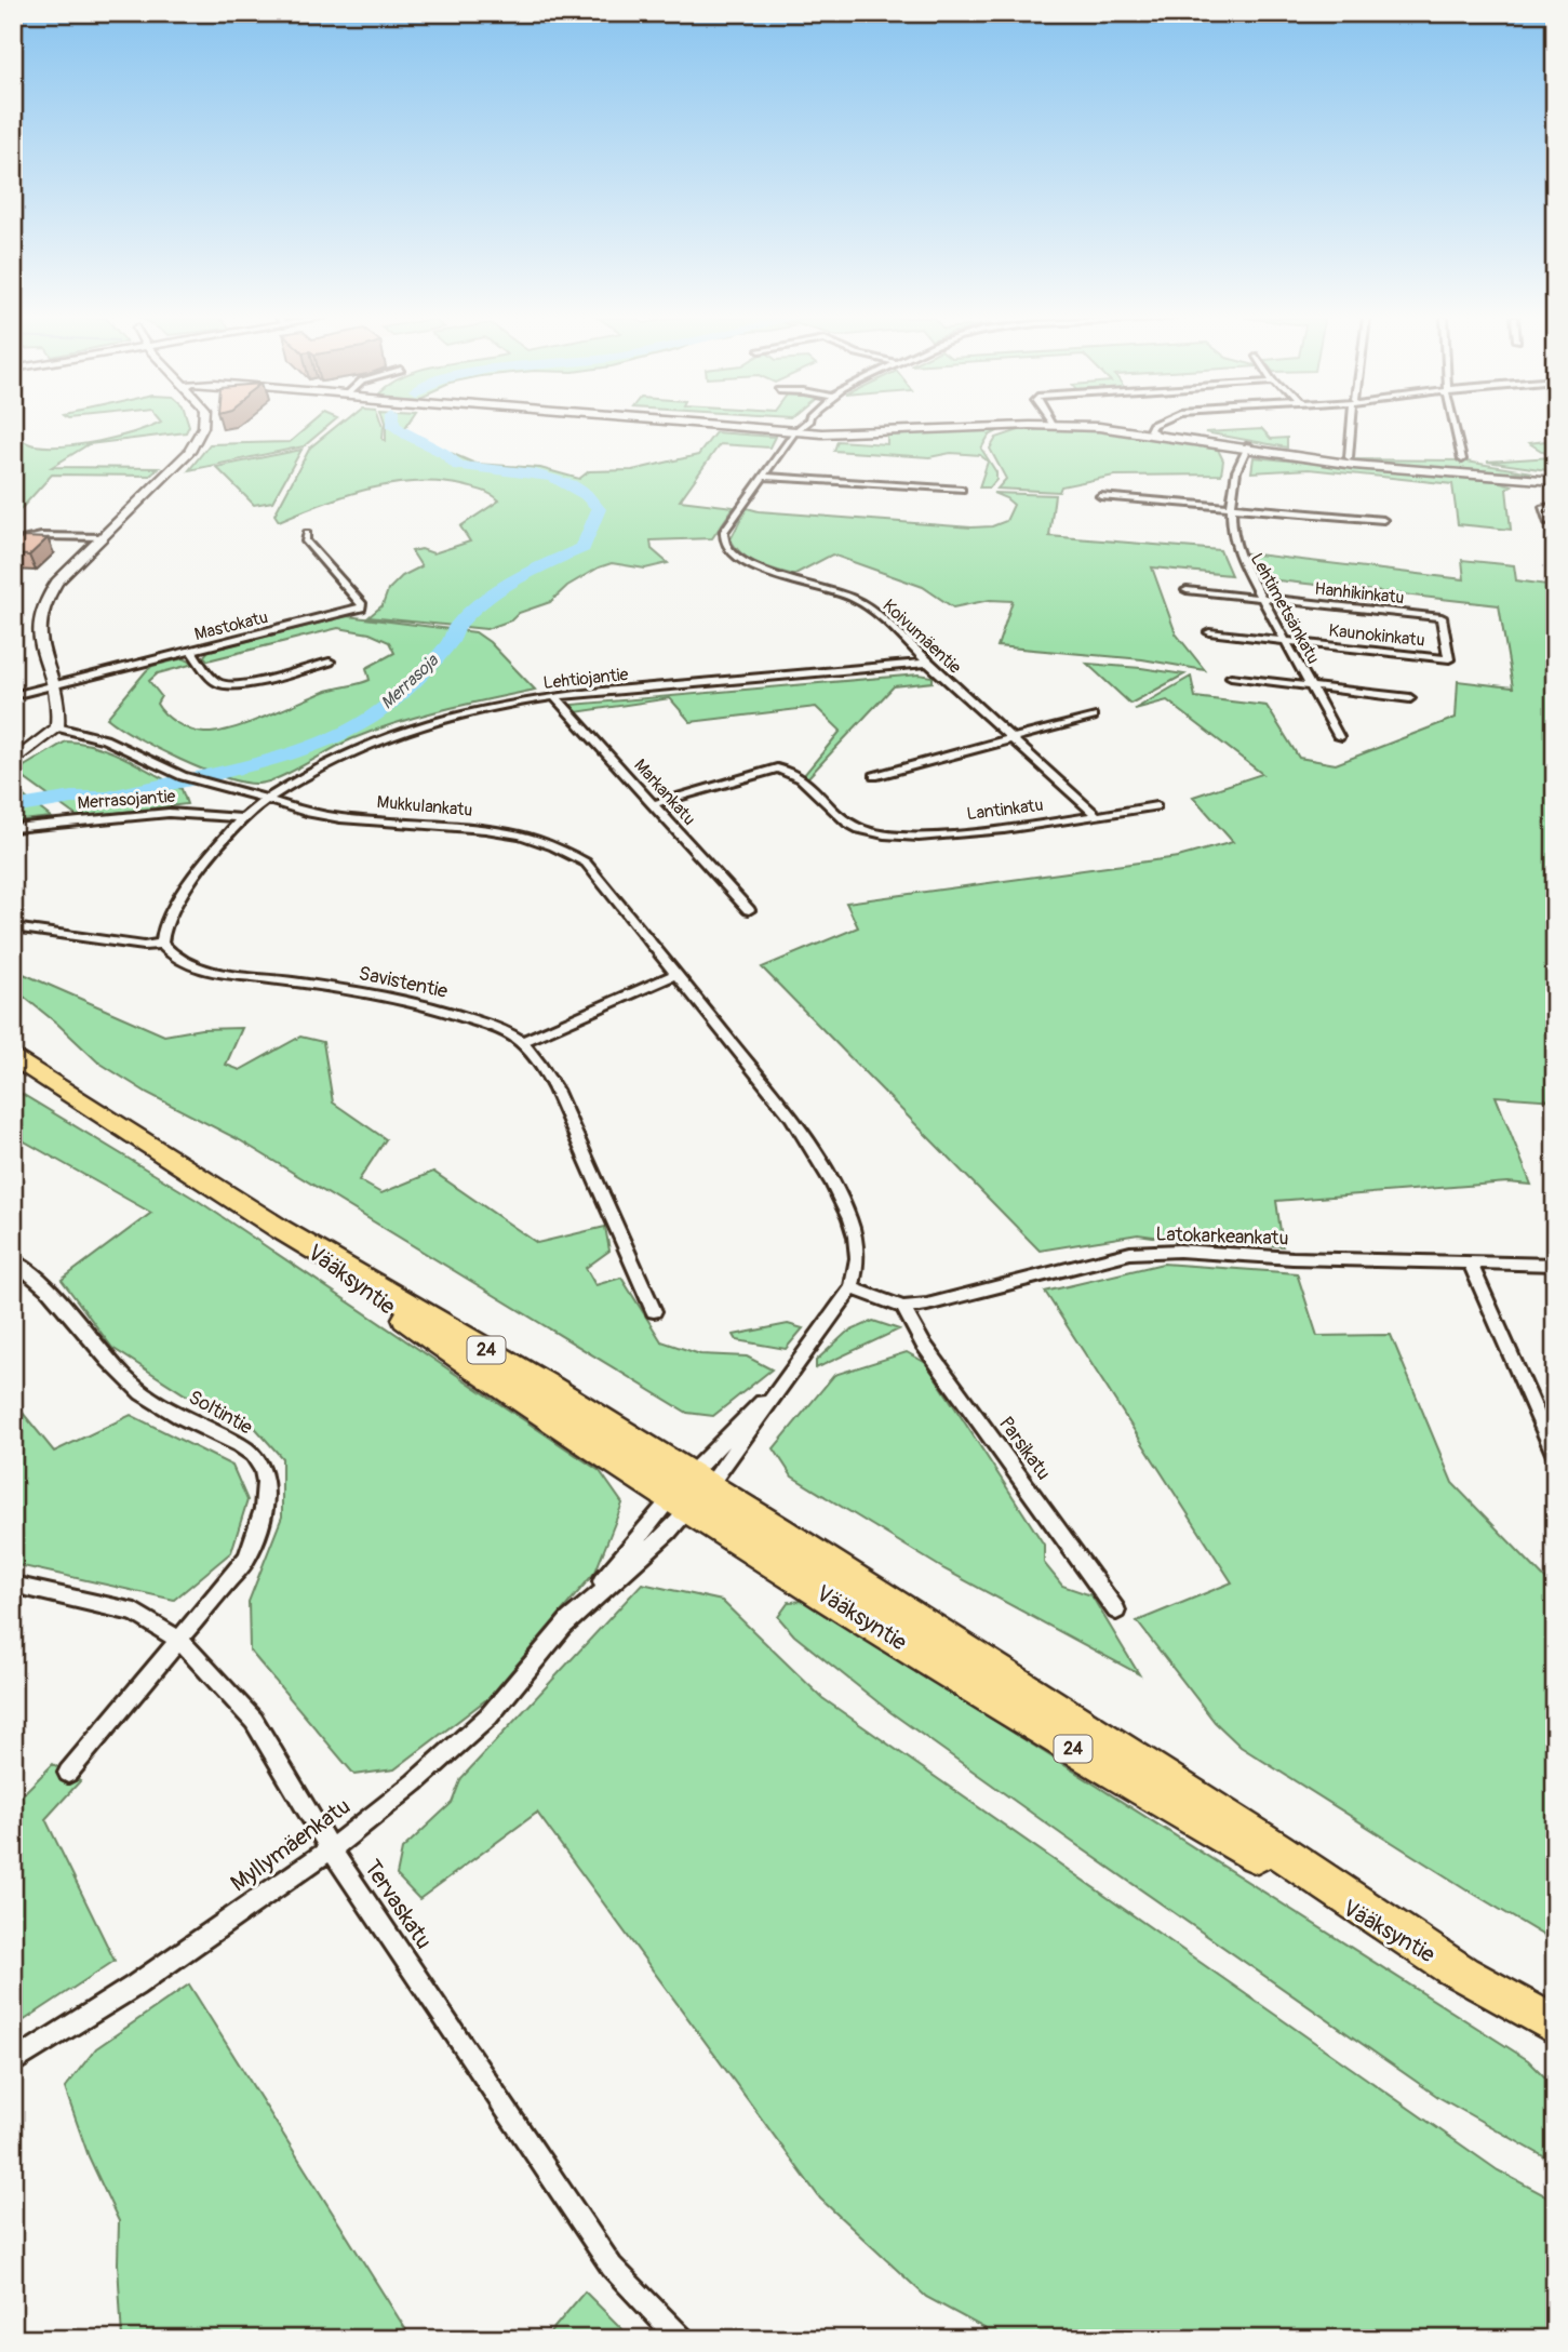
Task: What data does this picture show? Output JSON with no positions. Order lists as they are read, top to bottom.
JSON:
{
  "streets": {
    "highway": ["Vääksyntie", "24"],
    "street": [
      "Hanhikinkatu",
      "Lehtimetsänkatu",
      "Mastokatu",
      "Kaunokinkatu",
      "Koivumäentie",
      "Lehtiojantie",
      "Markankatu",
      "Merrasojantie",
      "Mukkulankatu",
      "Lantinkatu",
      "Savistentie",
      "Latokarkeankatu",
      "Soltintie",
      "Parsikatu",
      "Myllymäenkatu",
      "Tervaskatu"
    ]
  },
  "crossings": [
    ["Hanhikinkatu", "Lehtimetsänkatu"],
    ["Hanhikinkatu", "Kaunokinkatu"],
    ["Lehtimetsänkatu", "Kaunokinkatu"],
    ["Koivumäentie", "Lehtiojantie"],
    ["Koivumäentie", "Lantinkatu"],
    ["Lehtiojantie", "Markankatu"],
    ["Lehtiojantie", "Mukkulankatu"],
    ["Markankatu", "Lantinkatu"],
    ["Mukkulankatu", "Latokarkeankatu"],
    ["Mukkulankatu", "Vääksyntie"],
    ["Mukkulankatu", "Myllymäenkatu"],
    ["Latokarkeankatu", "Parsikatu"],
    ["Vääksyntie", "Myllymäenkatu"],
    ["Soltintie", "Tervaskatu"],
    ["Myllymäenkatu", "Tervaskatu"]
  ],
  "water": ["Merrasoja"]
}
